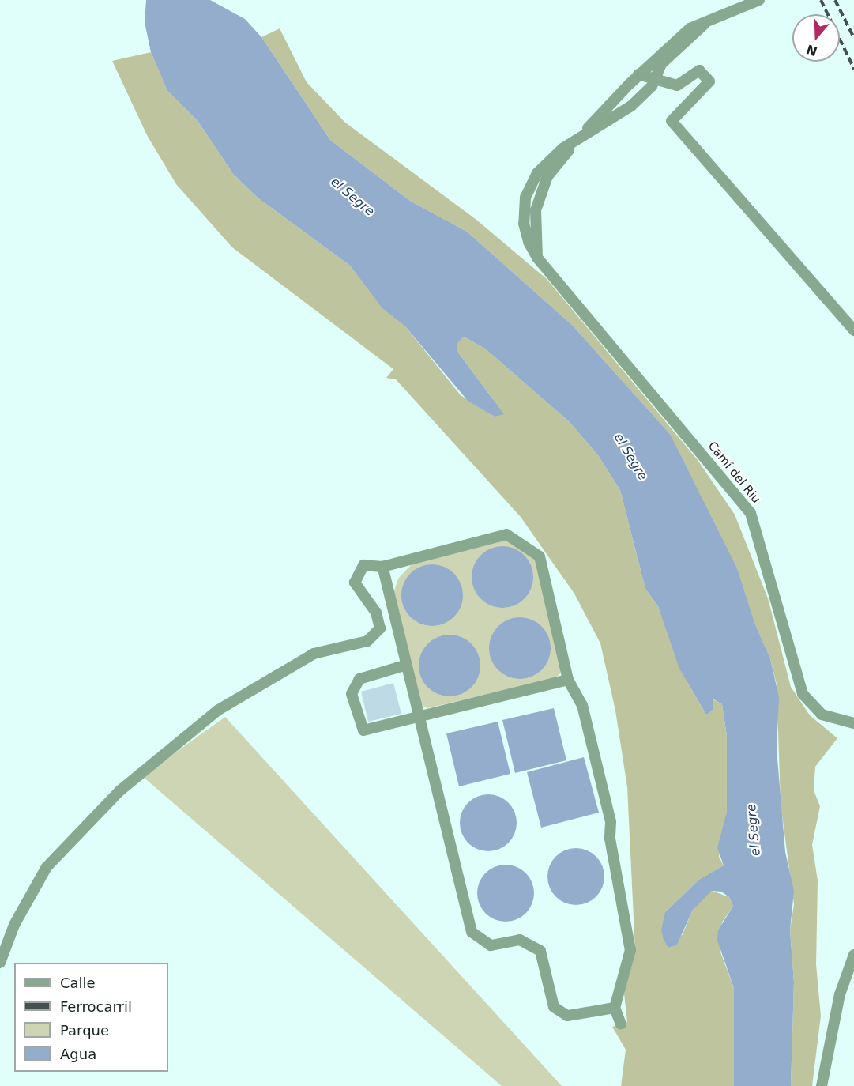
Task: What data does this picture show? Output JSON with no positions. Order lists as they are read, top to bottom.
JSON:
{
  "streets": {
    "street": ["Camí del Riu"]
  },
  "water": ["el Segre"],
  "legend": [
    "Calle",
    "Ferrocarril",
    "Parque",
    "Agua"
  ],
  "north": "bottom"
}
